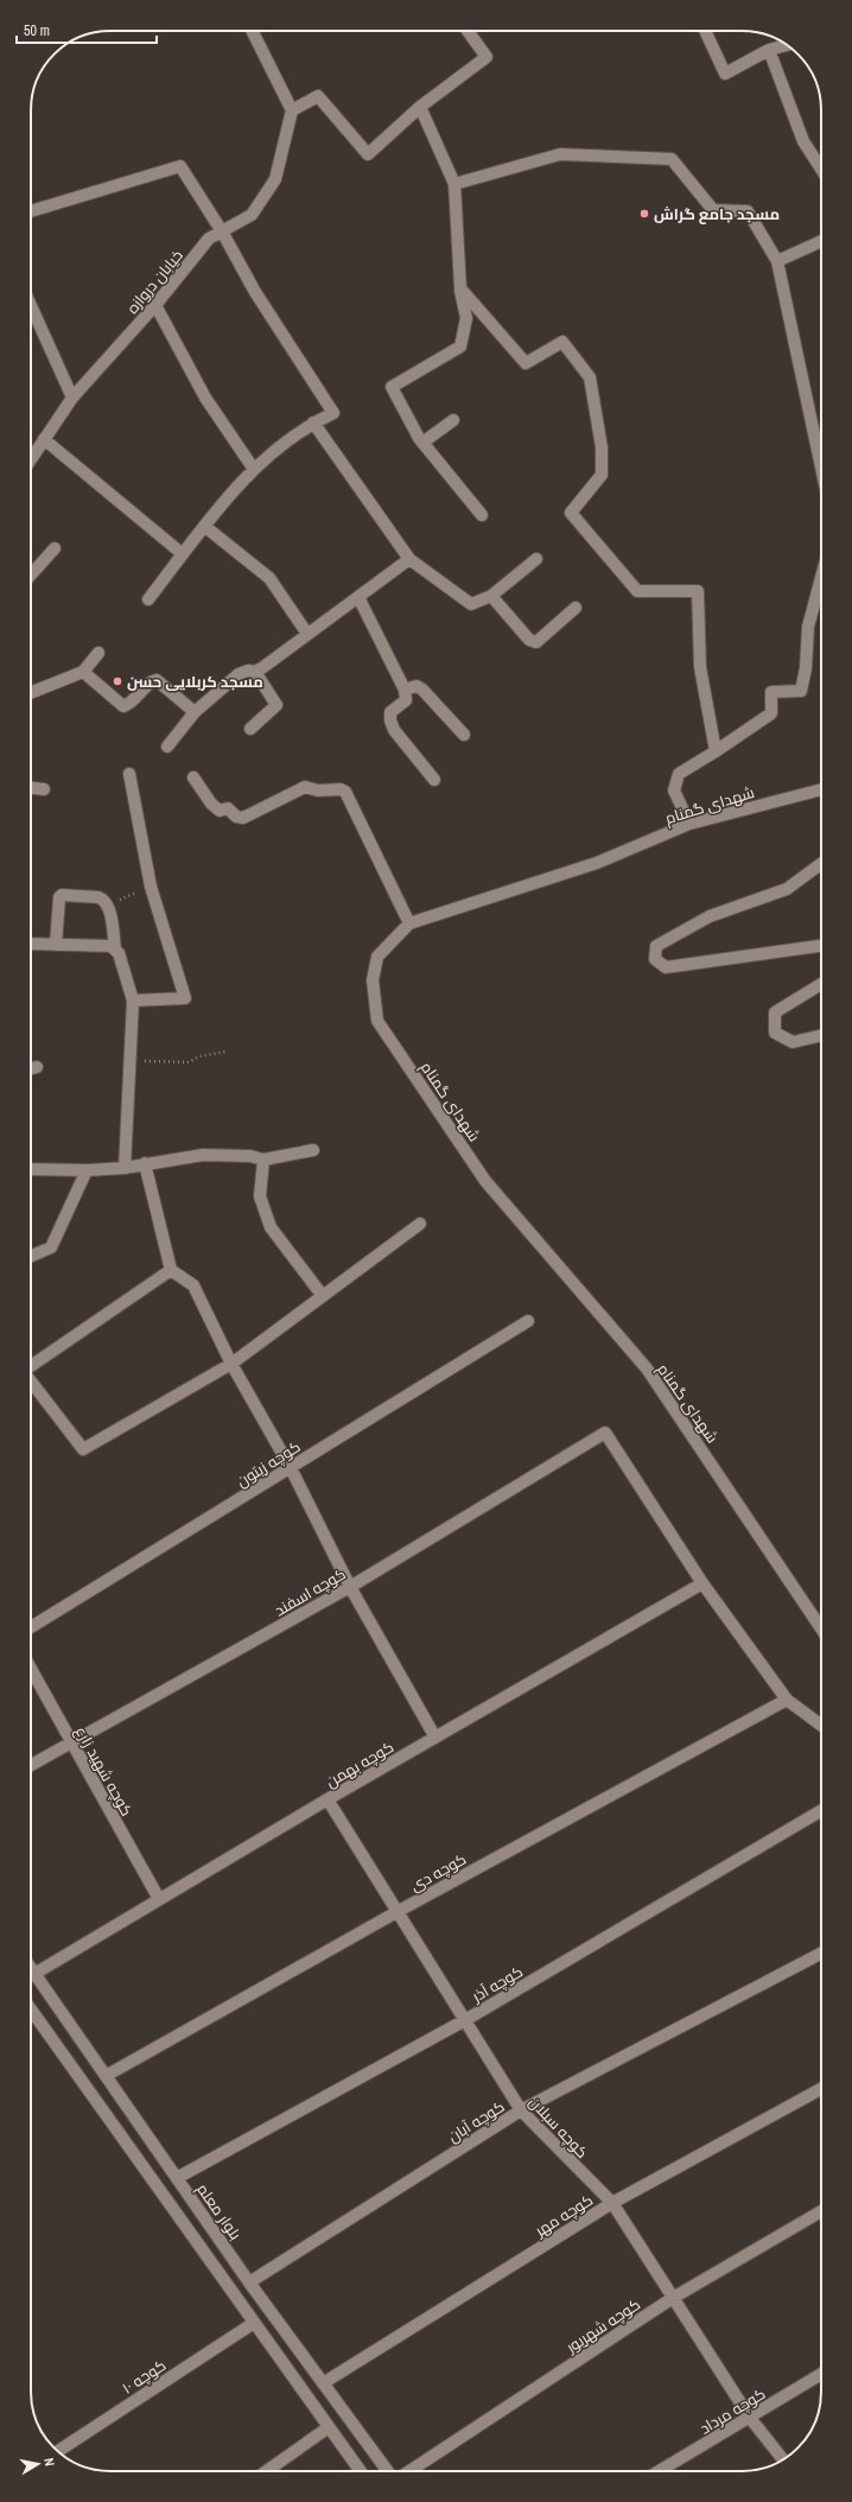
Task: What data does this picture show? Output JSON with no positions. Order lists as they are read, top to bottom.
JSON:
{
  "streets": {
    "street": [
      "خیابان دروازه",
      "شهدای گمنام",
      "کوچه زیتون",
      "کوچه اسفند",
      "کوچه بهمن",
      "کوچه شهید زارع",
      "کوچه دی",
      "کوچه آذر",
      "کوچه آبان",
      "کوچه سبلان",
      "بلوار معلم",
      "کوچه مهر",
      "کوچه شهریور",
      "کوچه ۱۰",
      "کوچه مرداد"
    ]
  },
  "crossings": [
    ["کوچه اسفند", "کوچه بهمن"],
    ["کوچه اسفند", "کوچه شهید زارع"],
    ["کوچه بهمن", "کوچه شهید زارع"],
    ["کوچه بهمن", "کوچه سبلان"],
    ["کوچه بهمن", "بلوار معلم"],
    ["کوچه دی", "کوچه سبلان"],
    ["کوچه دی", "بلوار معلم"],
    ["کوچه آذر", "کوچه سبلان"],
    ["کوچه آذر", "بلوار معلم"],
    ["کوچه آبان", "کوچه سبلان"],
    ["کوچه آبان", "بلوار معلم"],
    ["کوچه سبلان", "کوچه مهر"],
    ["کوچه سبلان", "کوچه شهریور"],
    ["کوچه سبلان", "کوچه مرداد"],
    ["بلوار معلم", "کوچه مهر"]
  ],
  "places": ["مسجد جامع گراش", "مسجد کربلایی حسن"],
  "scale_bar": "50 m",
  "north": "right"
}
